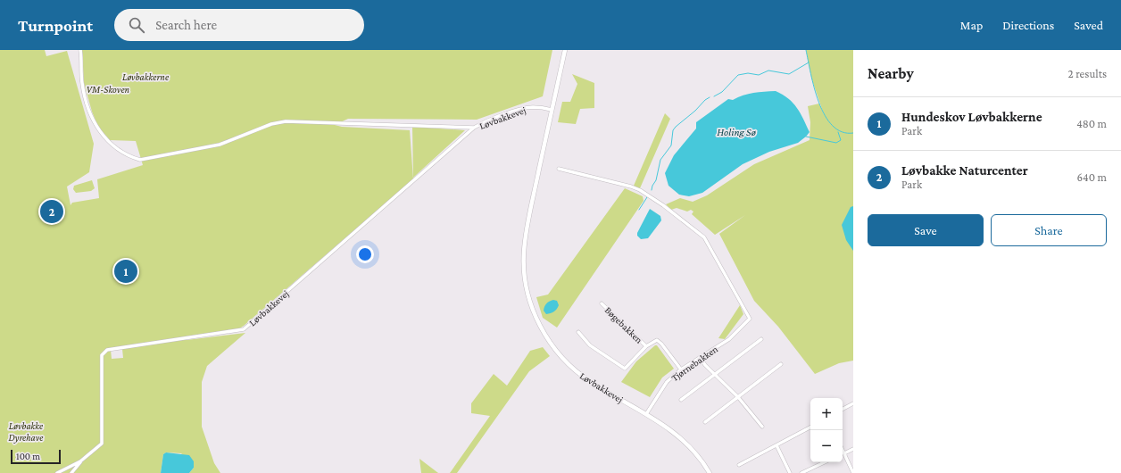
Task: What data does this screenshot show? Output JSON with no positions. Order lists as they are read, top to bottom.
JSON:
{
  "streets": {
    "street": ["Løvbakkevej", "Bøgebakken", "Tjørnebakken"]
  },
  "crossings": [
    ["Løvbakkevej", "Tjørnebakken"],
    ["Bøgebakken", "Tjørnebakken"]
  ],
  "water": ["Holing Sø"],
  "parks": ["Løvbakkerne", "VM-Skoven", "Løvbakke Dyrehave"],
  "scale_bar": "100 m",
  "page": {
    "header": "Turnpoint",
    "search": "Search here",
    "nav": ["Map", "Directions", "Saved"],
    "heading": ["Nearby", "2 results"],
    "list": [
      {
        "mark": "1",
        "name": "Hundeskov Løvbakkerne",
        "note": "Park",
        "value": "480 m"
      },
      {
        "mark": "2",
        "name": "Løvbakke Naturcenter",
        "note": "Park",
        "value": "640 m"
      }
    ],
    "pins": ["2", "1"],
    "buttons": ["Save", "Share"],
    "map_buttons": ["+", "−"],
    "scale": "100 m"
  }
}
